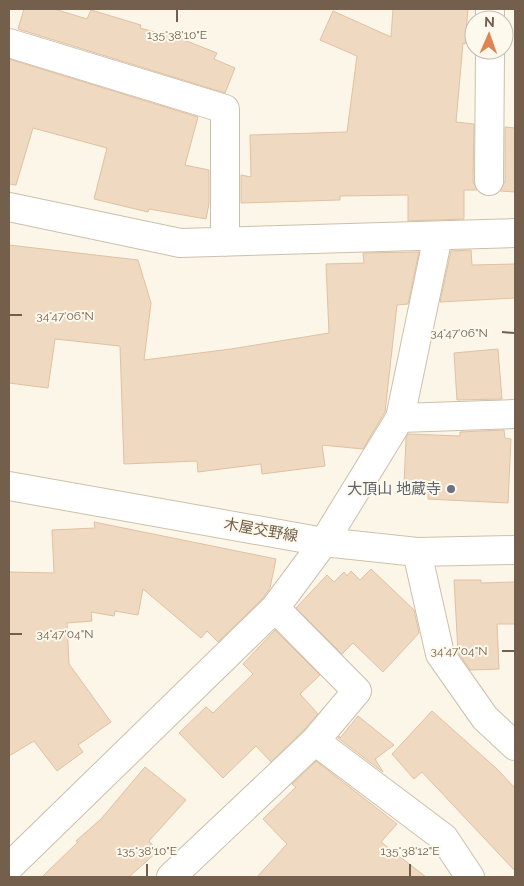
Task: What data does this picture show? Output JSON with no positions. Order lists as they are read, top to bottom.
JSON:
{
  "streets": {
    "street": ["木屋交野線"]
  },
  "places": ["大頂山 地蔵寺"],
  "north": "top",
  "coordinates": [
    "135°38'10\"E",
    "34°47'06\"N",
    "34°47'04\"N",
    "135°38'12\"E"
  ]
}
